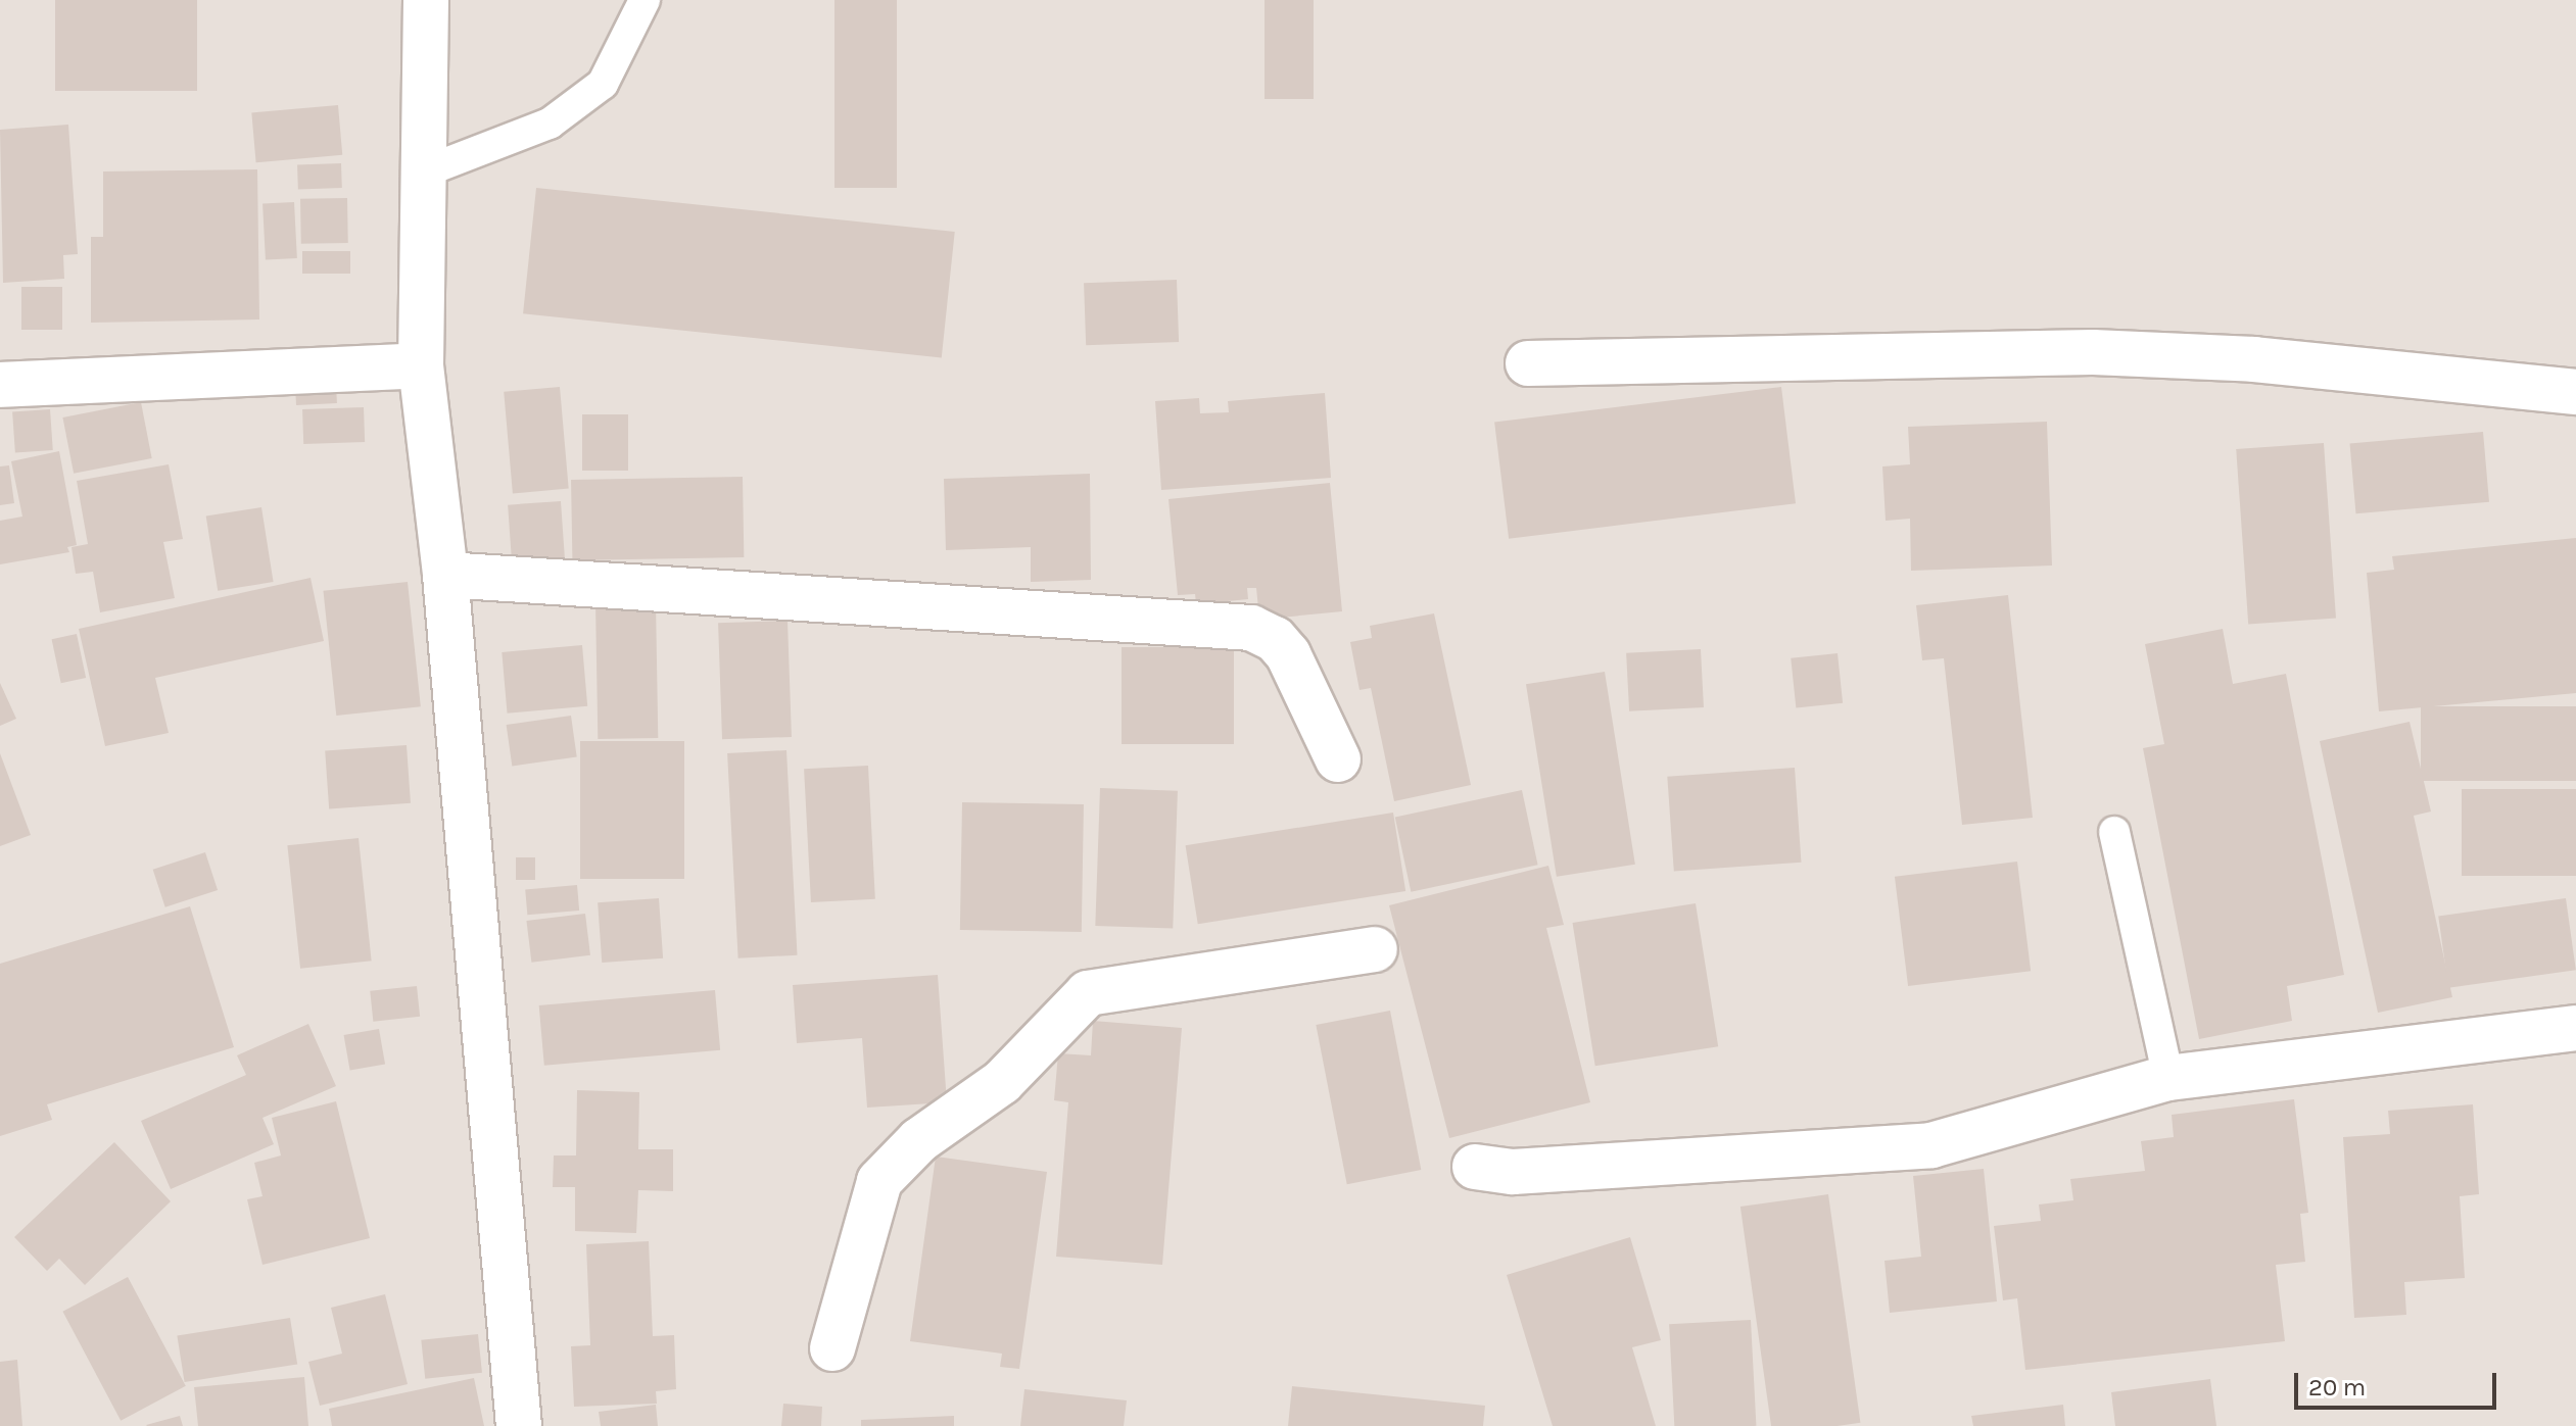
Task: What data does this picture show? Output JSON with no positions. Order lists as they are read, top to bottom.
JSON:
{
  "scale_bar": "20 m"
}
